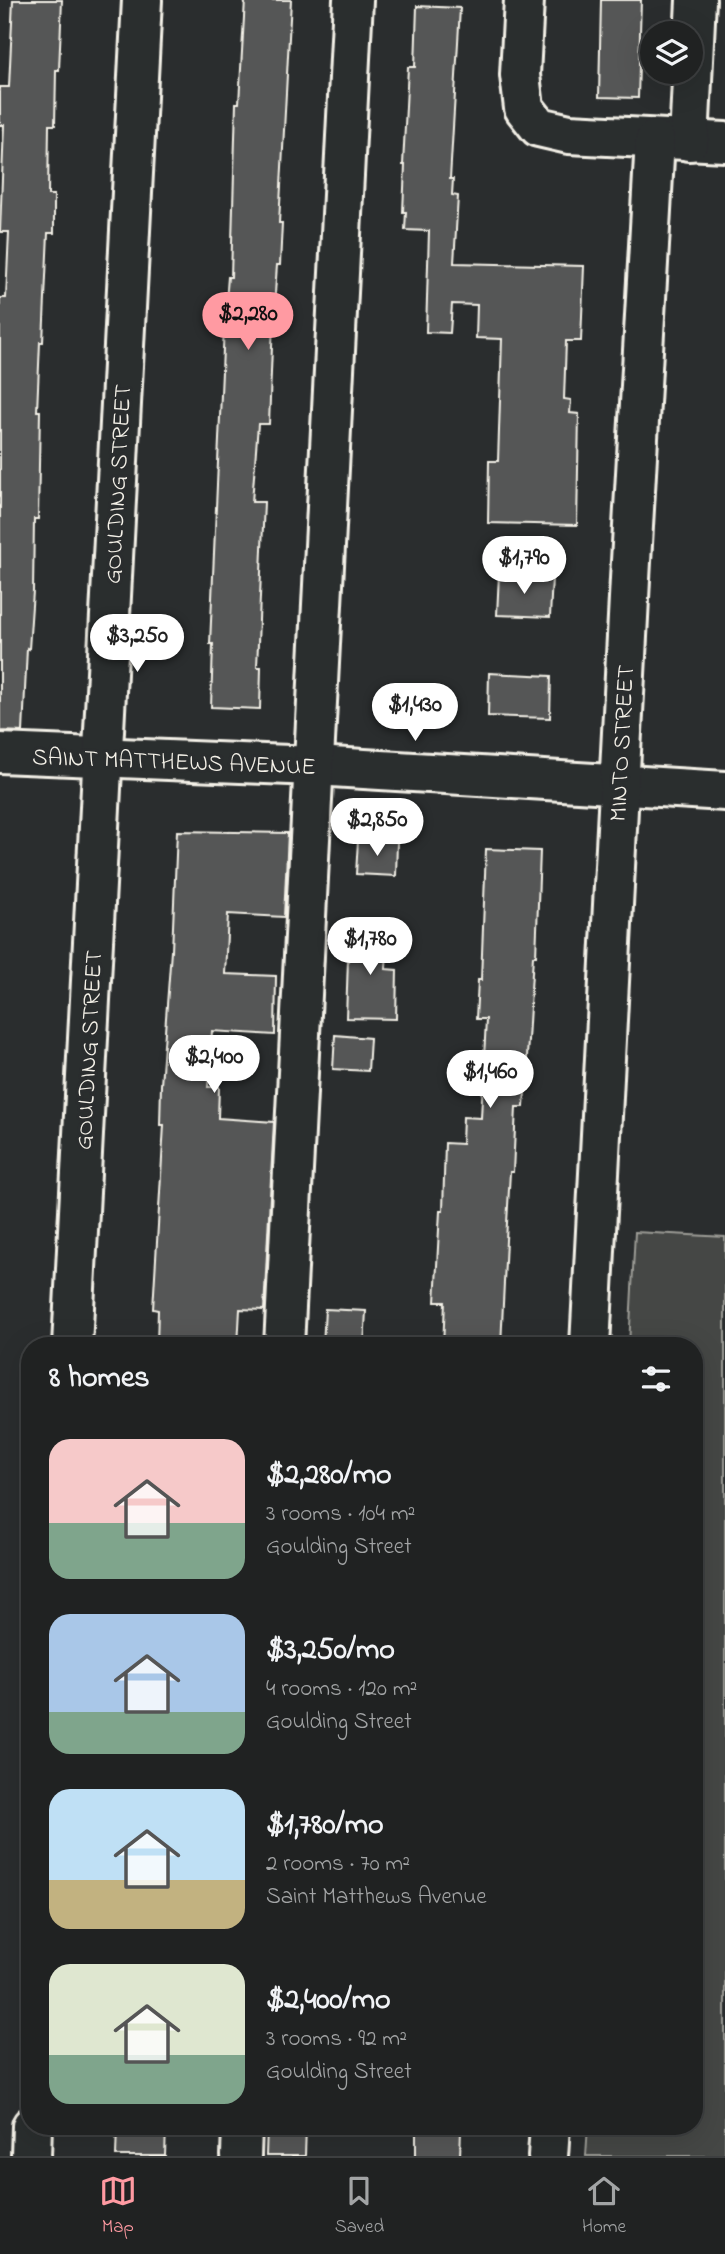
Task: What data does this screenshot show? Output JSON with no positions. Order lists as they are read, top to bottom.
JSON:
{
  "streets": {
    "street": ["GOULDING STREET", "MINTO STREET", "SAINT MATTHEWS AVENUE"]
  },
  "crossings": [
    ["GOULDING STREET", "SAINT MATTHEWS AVENUE"],
    ["MINTO STREET", "SAINT MATTHEWS AVENUE"]
  ],
  "page": {
    "price": [
      "$2,280",
      "$1,790",
      "$3,250",
      "$1,430",
      "$2,850",
      "$1,780",
      "$2,400",
      "$1,460"
    ],
    "heading": "8 homes",
    "list": [
      {
        "name": "$2,280/mo",
        "note": "3 rooms · 104 m² · Goulding Street"
      },
      {
        "name": "$3,250/mo",
        "note": "4 rooms · 120 m² · Goulding Street"
      },
      {
        "name": "$1,780/mo",
        "note": "2 rooms · 70 m² · Saint Matthews Avenue"
      },
      {
        "name": "$2,400/mo",
        "note": "3 rooms · 92 m² · Goulding Street"
      }
    ],
    "tabs": ["Map", "Saved", "Home"]
  }
}
